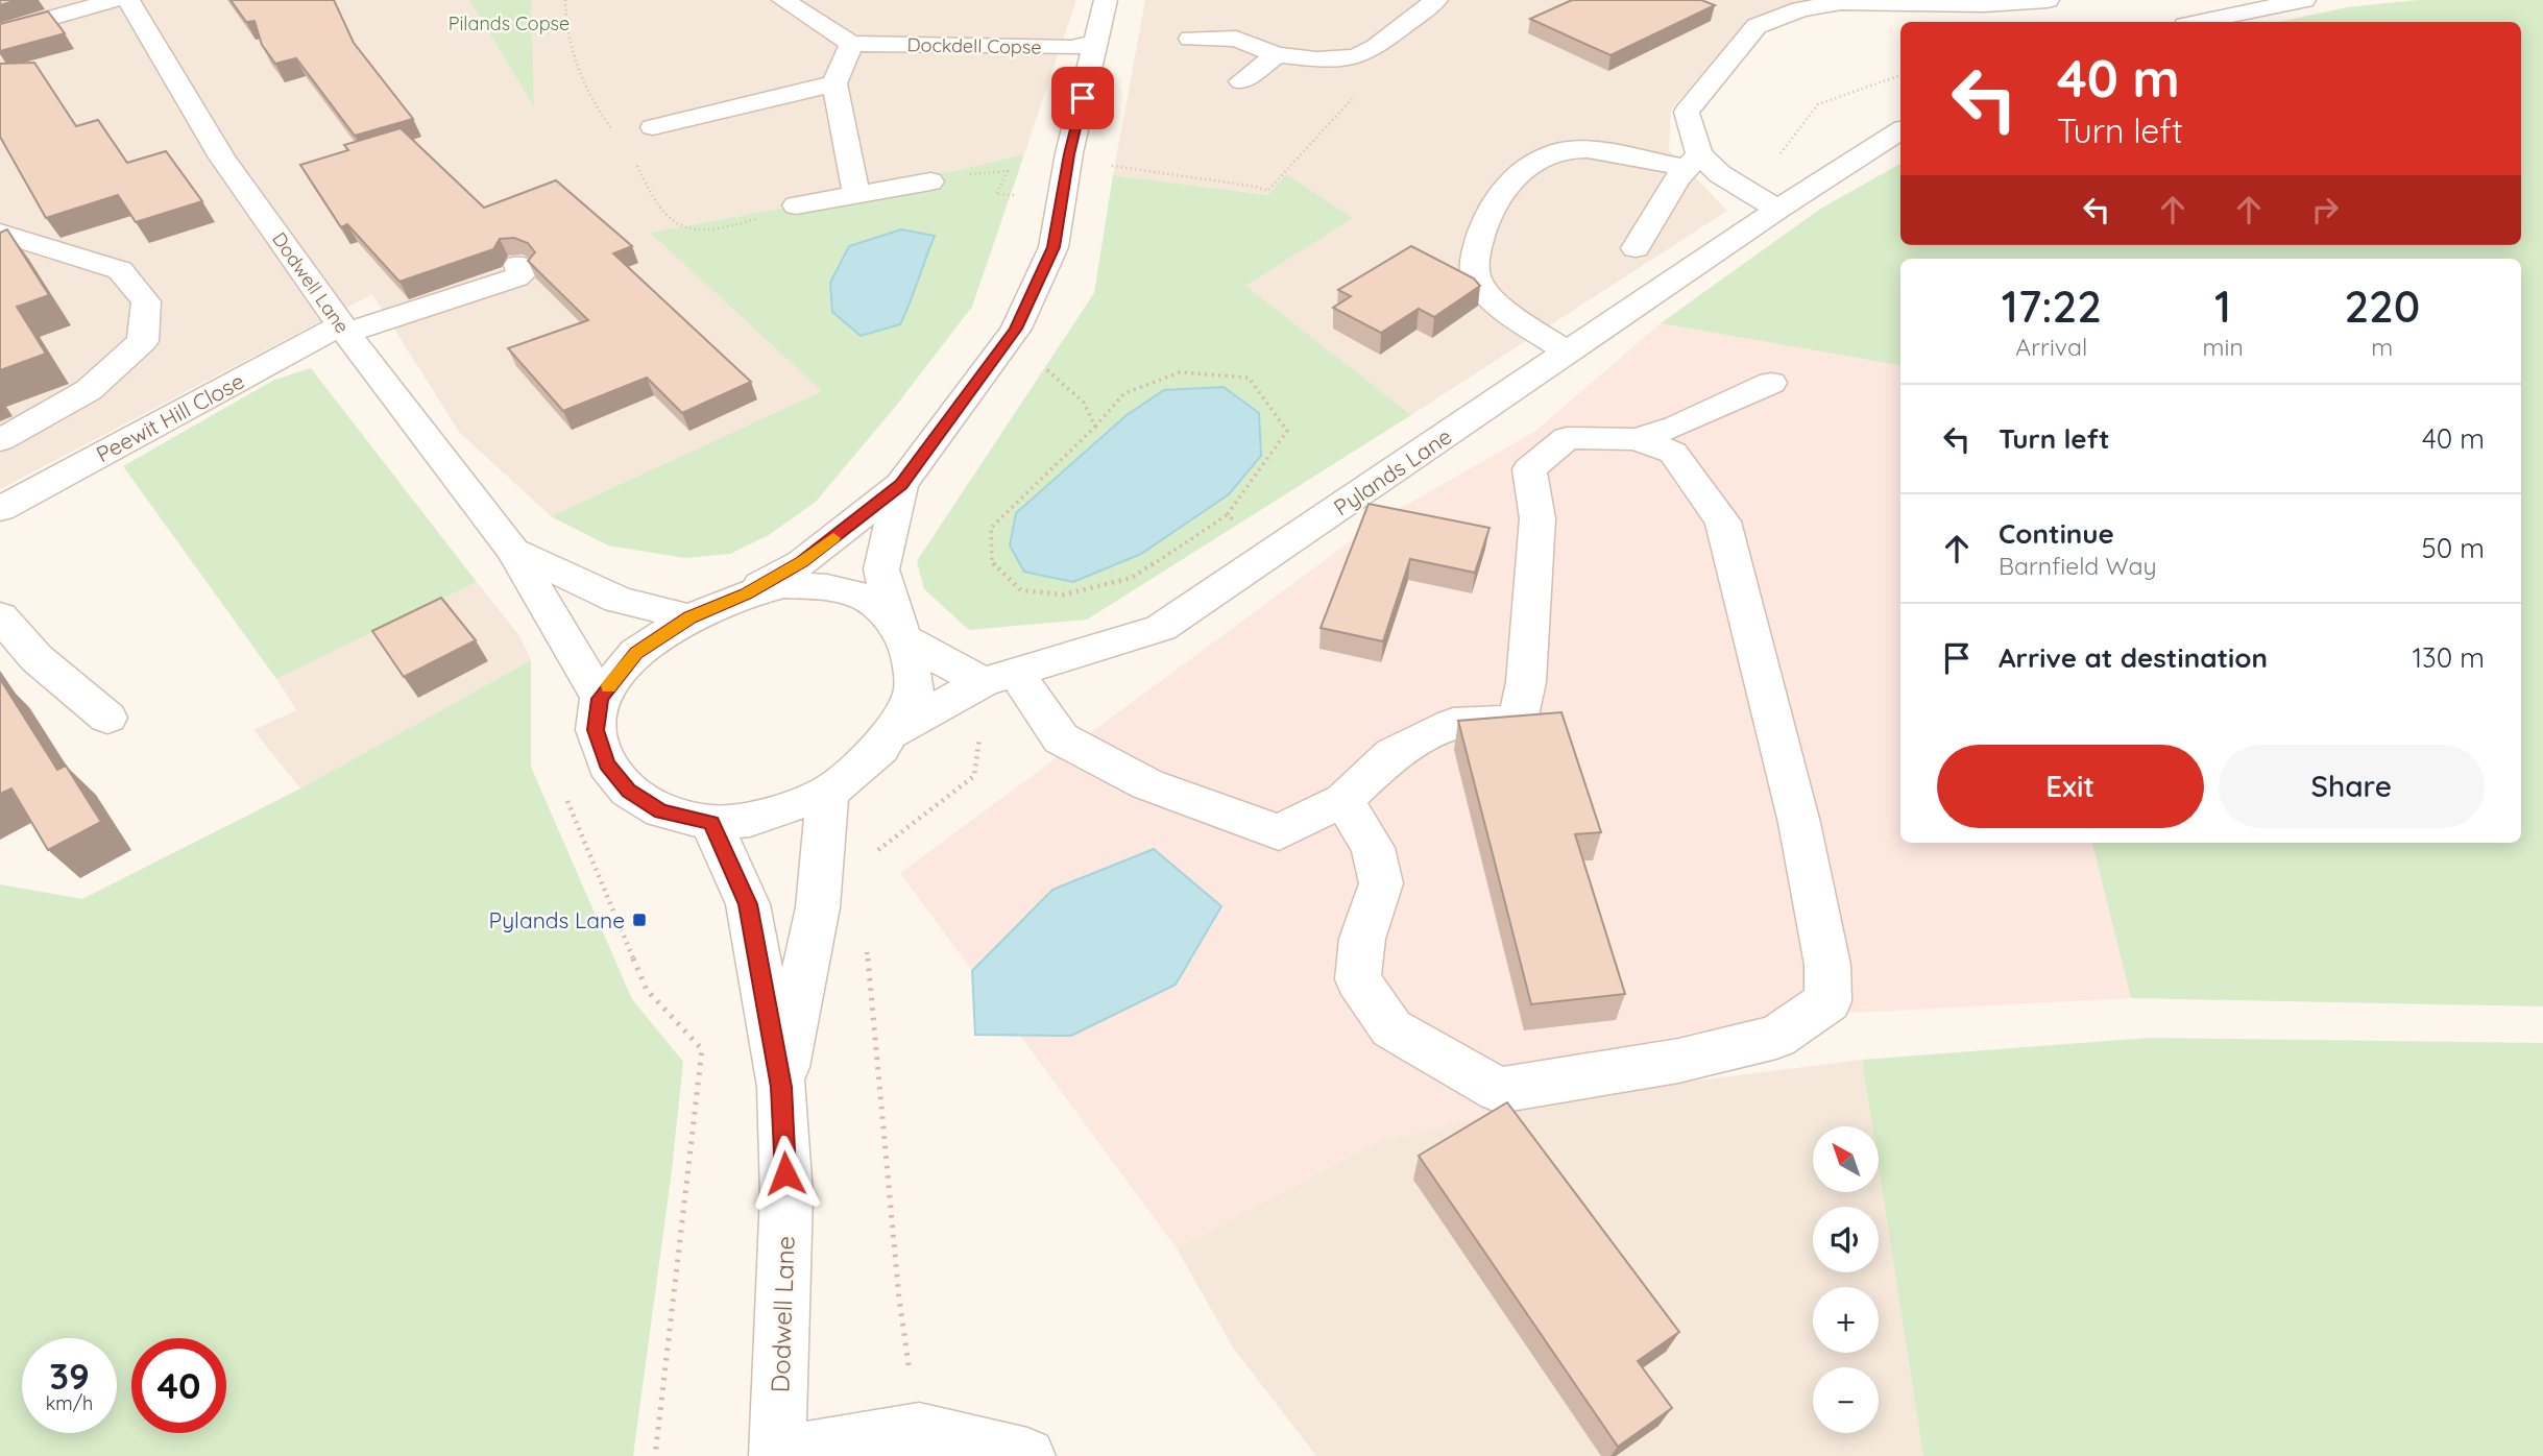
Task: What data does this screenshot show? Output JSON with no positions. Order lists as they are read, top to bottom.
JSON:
{
  "streets": {
    "street": [
      "Dockdell Copse",
      "Dodwell Lane",
      "Peewit Hill Close",
      "Pylands Lane"
    ]
  },
  "crossings": [
    ["Dodwell Lane", "Peewit Hill Close"]
  ],
  "parks": ["Pilands Copse"],
  "places": {
    "transit": ["Pylands Lane"]
  },
  "north": "top left",
  "page": {
    "turn": ["40 m", "Turn left"],
    "eta": [
      "17:22",
      "Arrival",
      "1",
      "min",
      "220",
      "m"
    ],
    "list": [
      {
        "name": "Turn left",
        "value": "40 m"
      },
      {
        "name": "Continue",
        "note": "Barnfield Way",
        "value": "50 m"
      },
      {
        "name": "Arrive at destination",
        "value": "130 m"
      }
    ],
    "buttons": ["Exit", "Share"],
    "map_buttons": ["+", "−"],
    "speed": "39 km/h",
    "limit": "40"
  }
}
